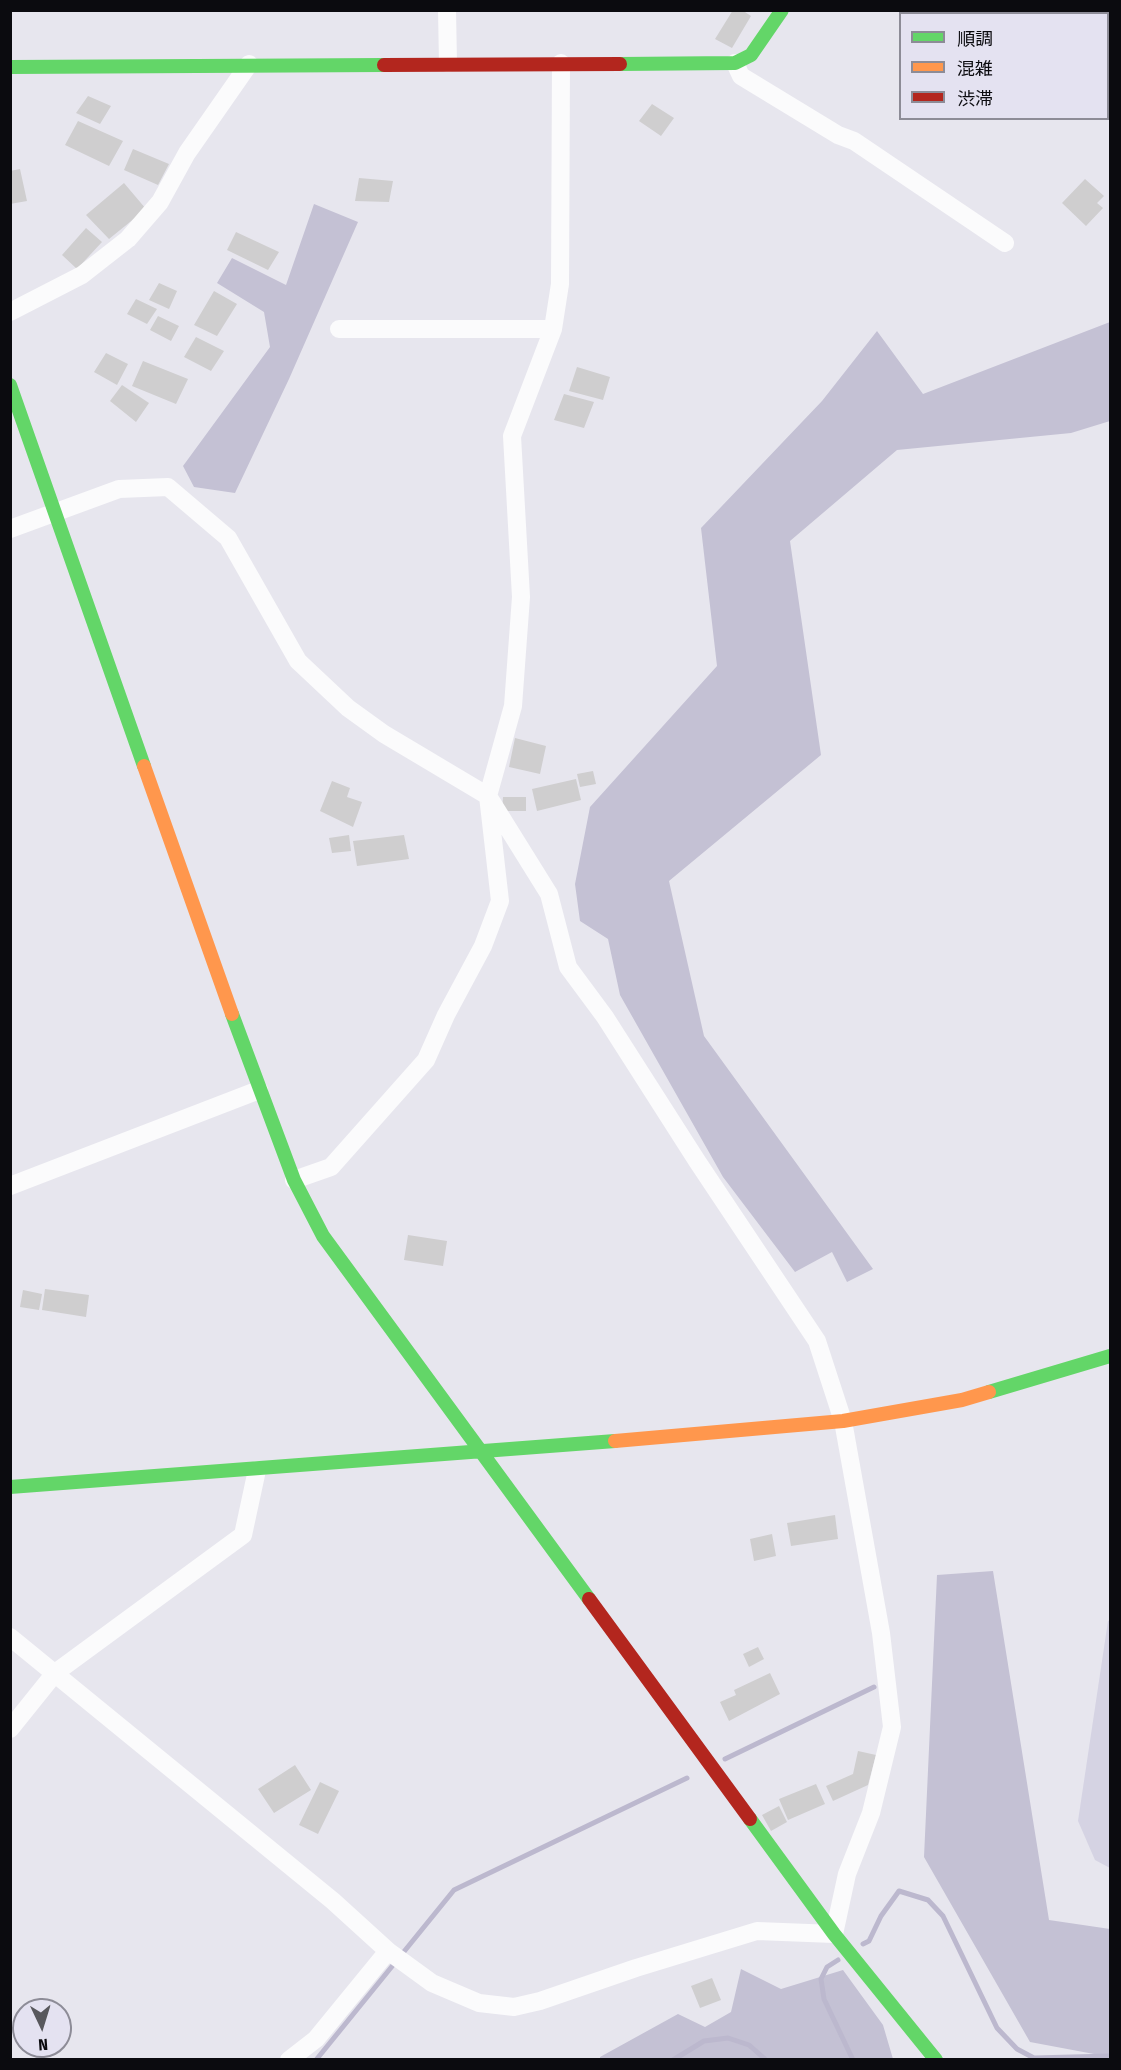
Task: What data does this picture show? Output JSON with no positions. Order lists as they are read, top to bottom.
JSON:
{
  "legend": ["順調", "混雑", "渋滞"],
  "north": "bottom"
}
